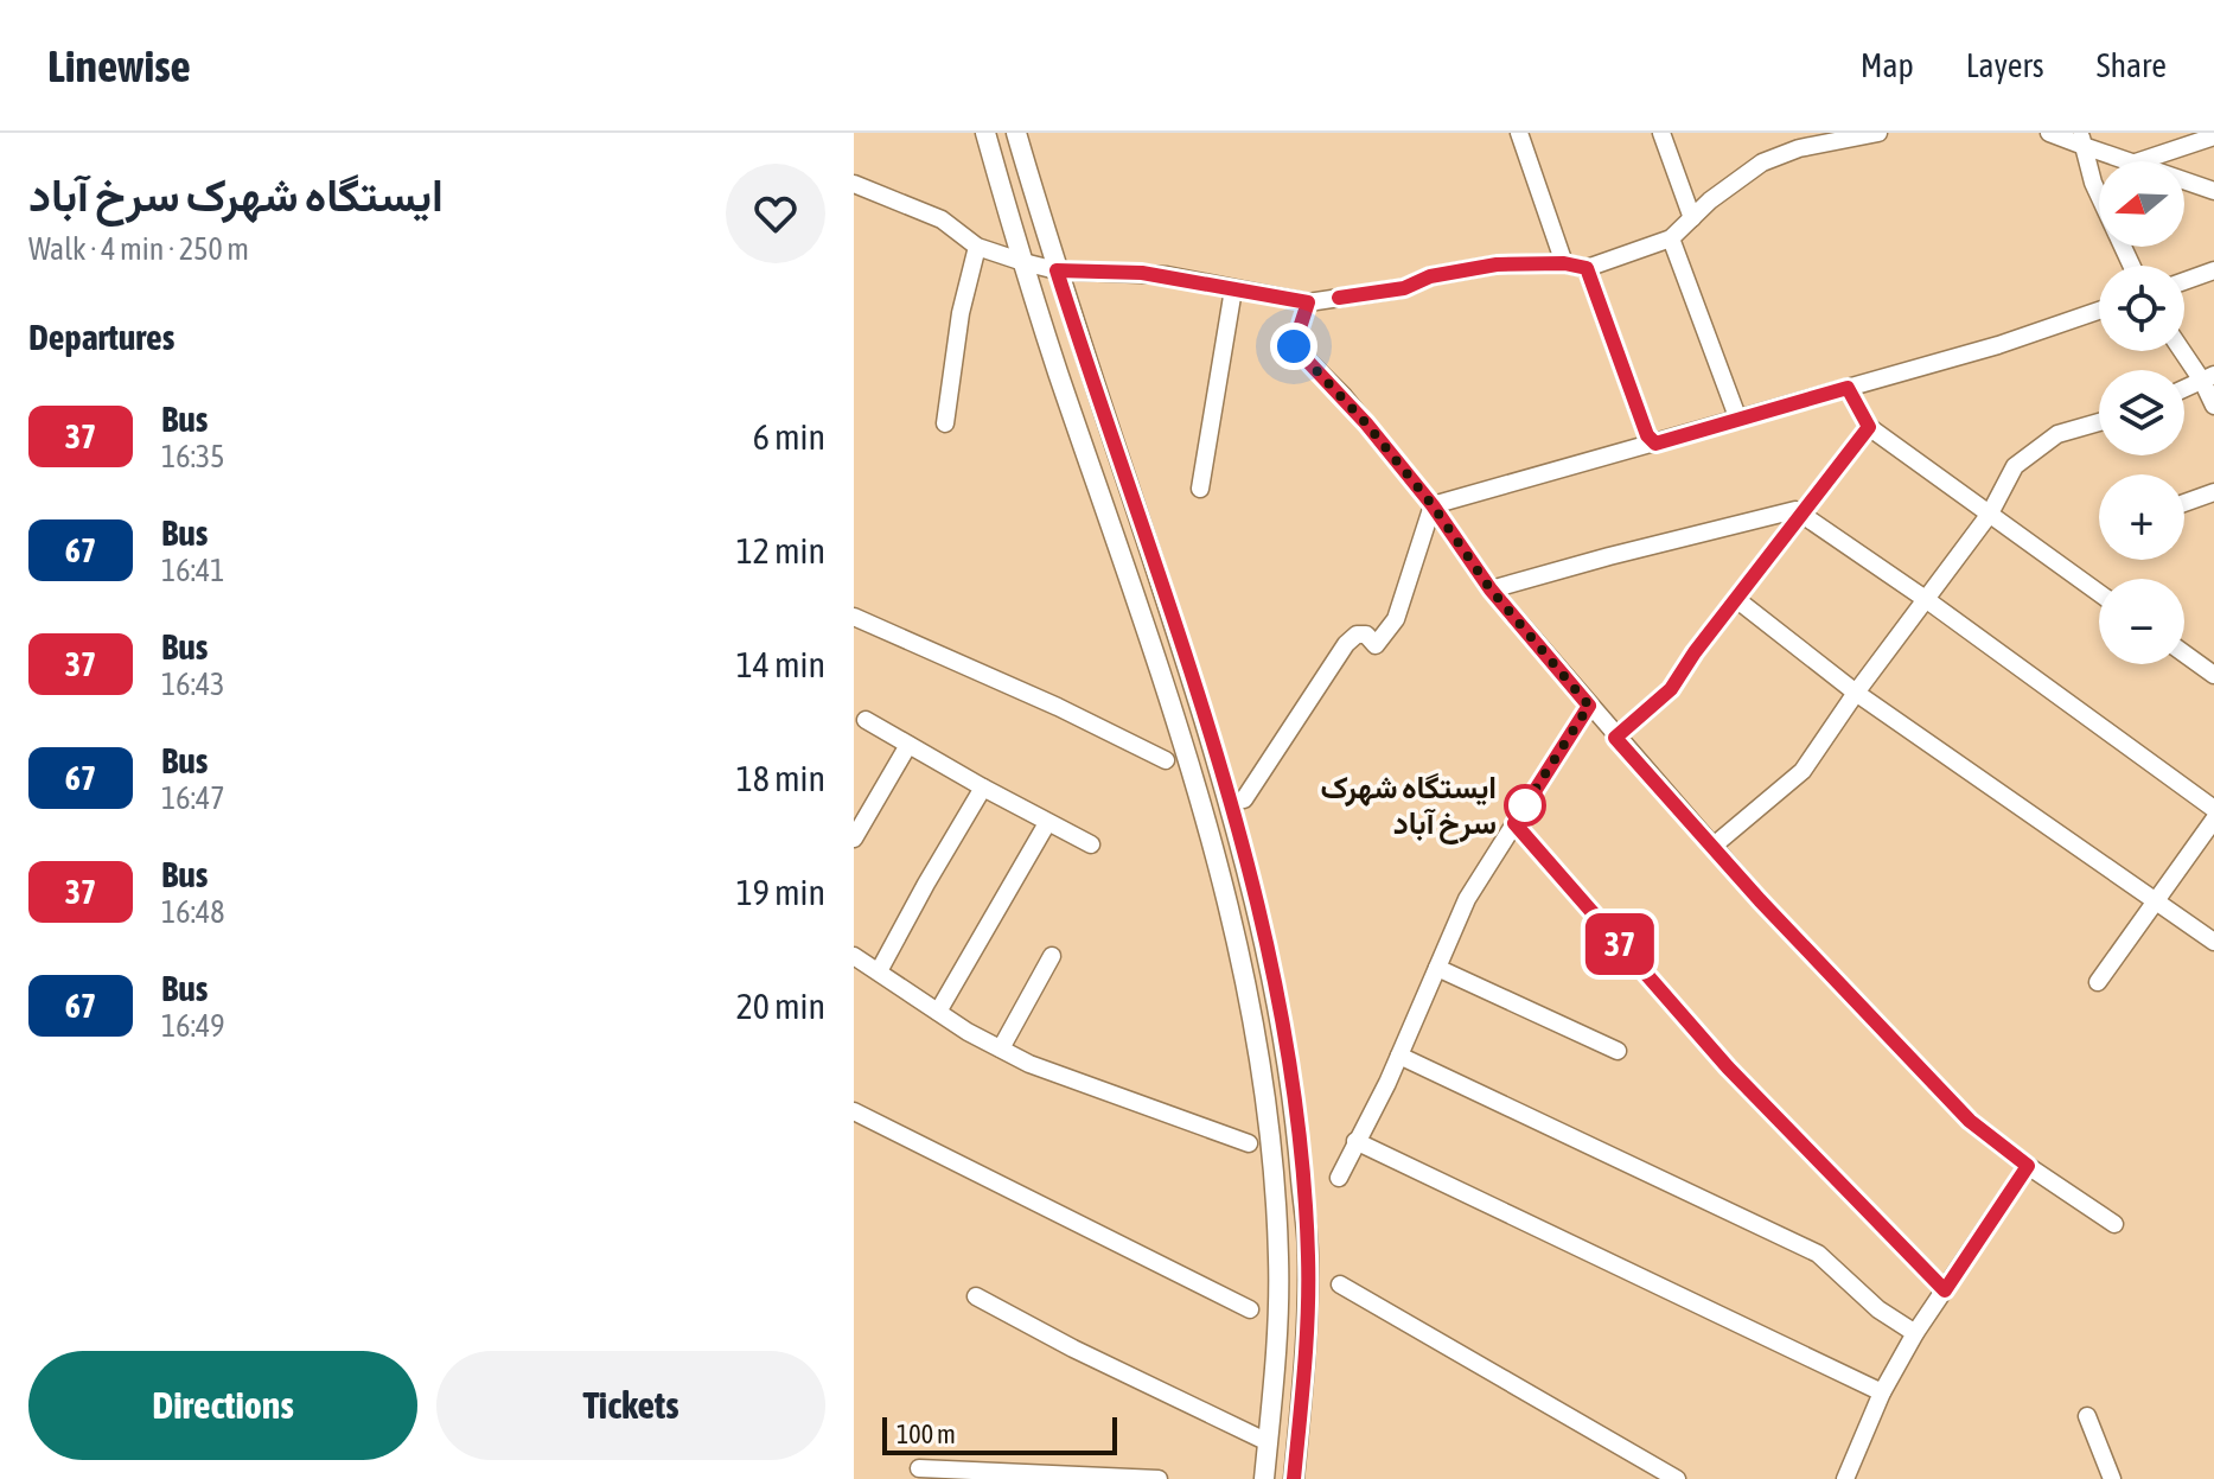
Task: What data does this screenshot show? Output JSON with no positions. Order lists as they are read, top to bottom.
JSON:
{
  "places": ["ایستگاه شهرک سرخ آباد"],
  "lines": ["bus line 37"],
  "scale_bar": "100 m",
  "north": "left",
  "page": {
    "header": "Linewise",
    "nav": ["Map", "Layers", "Share"],
    "heading": [
      ["ایستگاه شهرک سرخ آباد", "Walk · 4 min · 250 m"],
      "Departures"
    ],
    "on_map": "37",
    "map_buttons": ["+", "−"],
    "list": [
      {
        "mark": "37",
        "name": "Bus",
        "note": "16:35",
        "value": "6 min"
      },
      {
        "mark": "67",
        "name": "Bus",
        "note": "16:41",
        "value": "12 min"
      },
      {
        "mark": "37",
        "name": "Bus",
        "note": "16:43",
        "value": "14 min"
      },
      {
        "mark": "67",
        "name": "Bus",
        "note": "16:47",
        "value": "18 min"
      },
      {
        "mark": "37",
        "name": "Bus",
        "note": "16:48",
        "value": "19 min"
      },
      {
        "mark": "67",
        "name": "Bus",
        "note": "16:49",
        "value": "20 min"
      }
    ],
    "buttons": ["Directions", "Tickets"],
    "scale": "100 m"
  }
}
